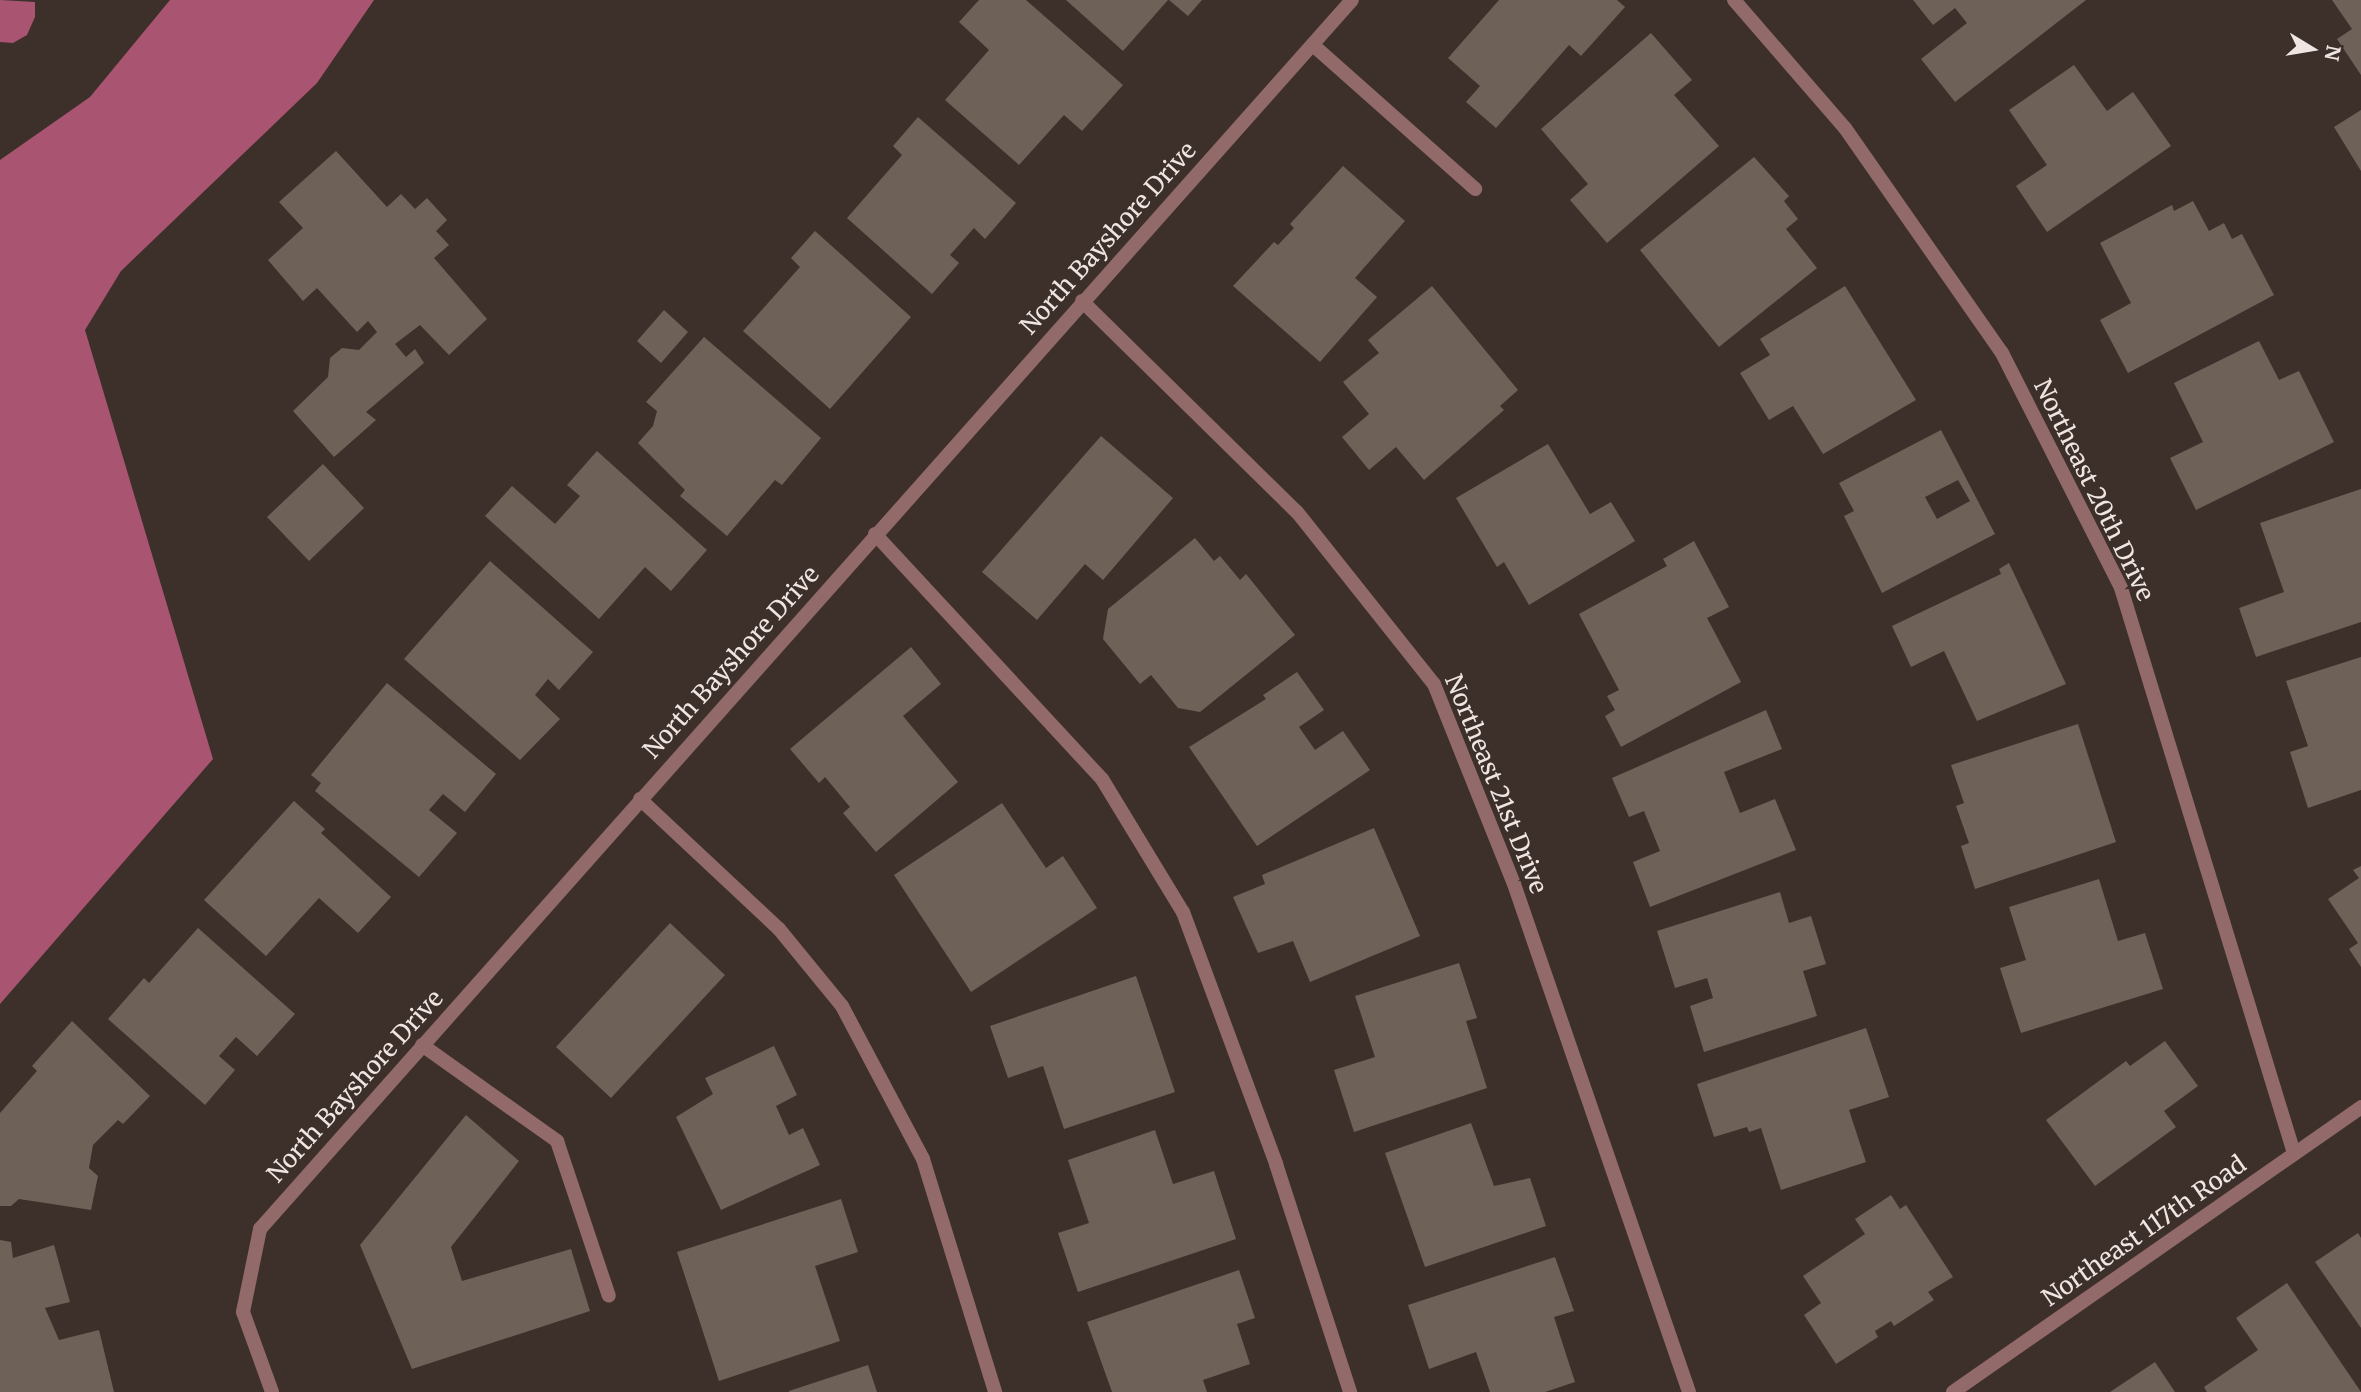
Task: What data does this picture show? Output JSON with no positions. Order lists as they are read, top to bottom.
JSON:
{
  "streets": {
    "street": [
      "North Bayshore Drive",
      "Northeast 20th Drive",
      "Northeast 21st Drive",
      "Northeast 117th Road"
    ]
  },
  "crossings": [
    ["North Bayshore Drive", "Northeast 21st Drive"],
    ["Northeast 20th Drive", "Northeast 117th Road"]
  ],
  "north": "right"
}
